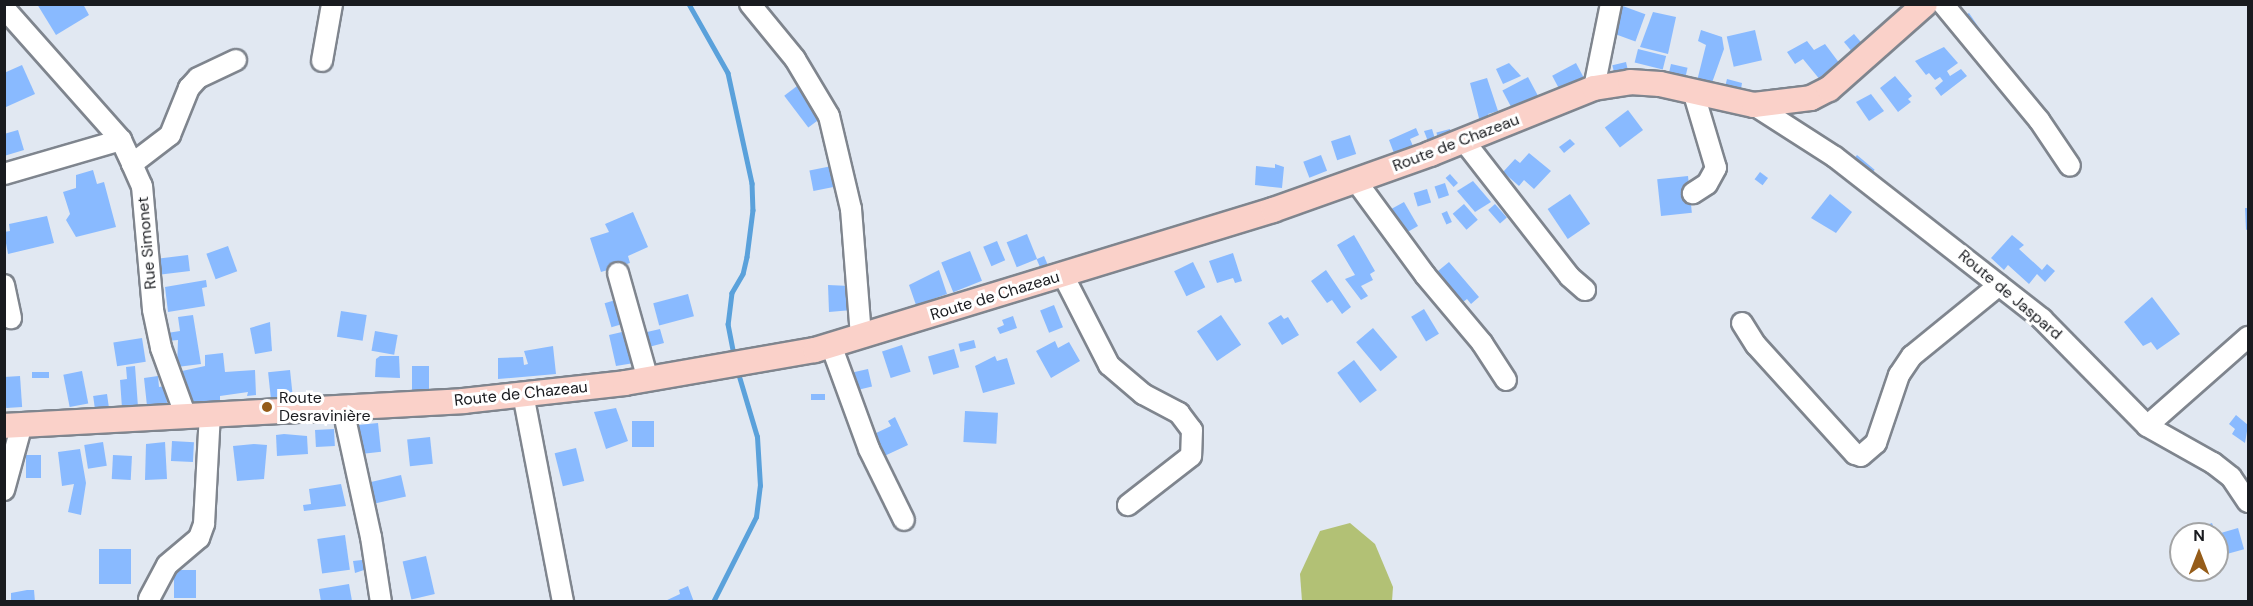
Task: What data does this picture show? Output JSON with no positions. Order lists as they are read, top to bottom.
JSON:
{
  "streets": {
    "main road": ["Route de Chazeau"],
    "street": ["Rue Simonet", "Route de Jaspard"]
  },
  "crossings": [
    ["Route de Chazeau", "Rue Simonet"],
    ["Route de Chazeau", "Route de Jaspard"]
  ],
  "places": ["Route Desravinière"],
  "north": "top"
}
